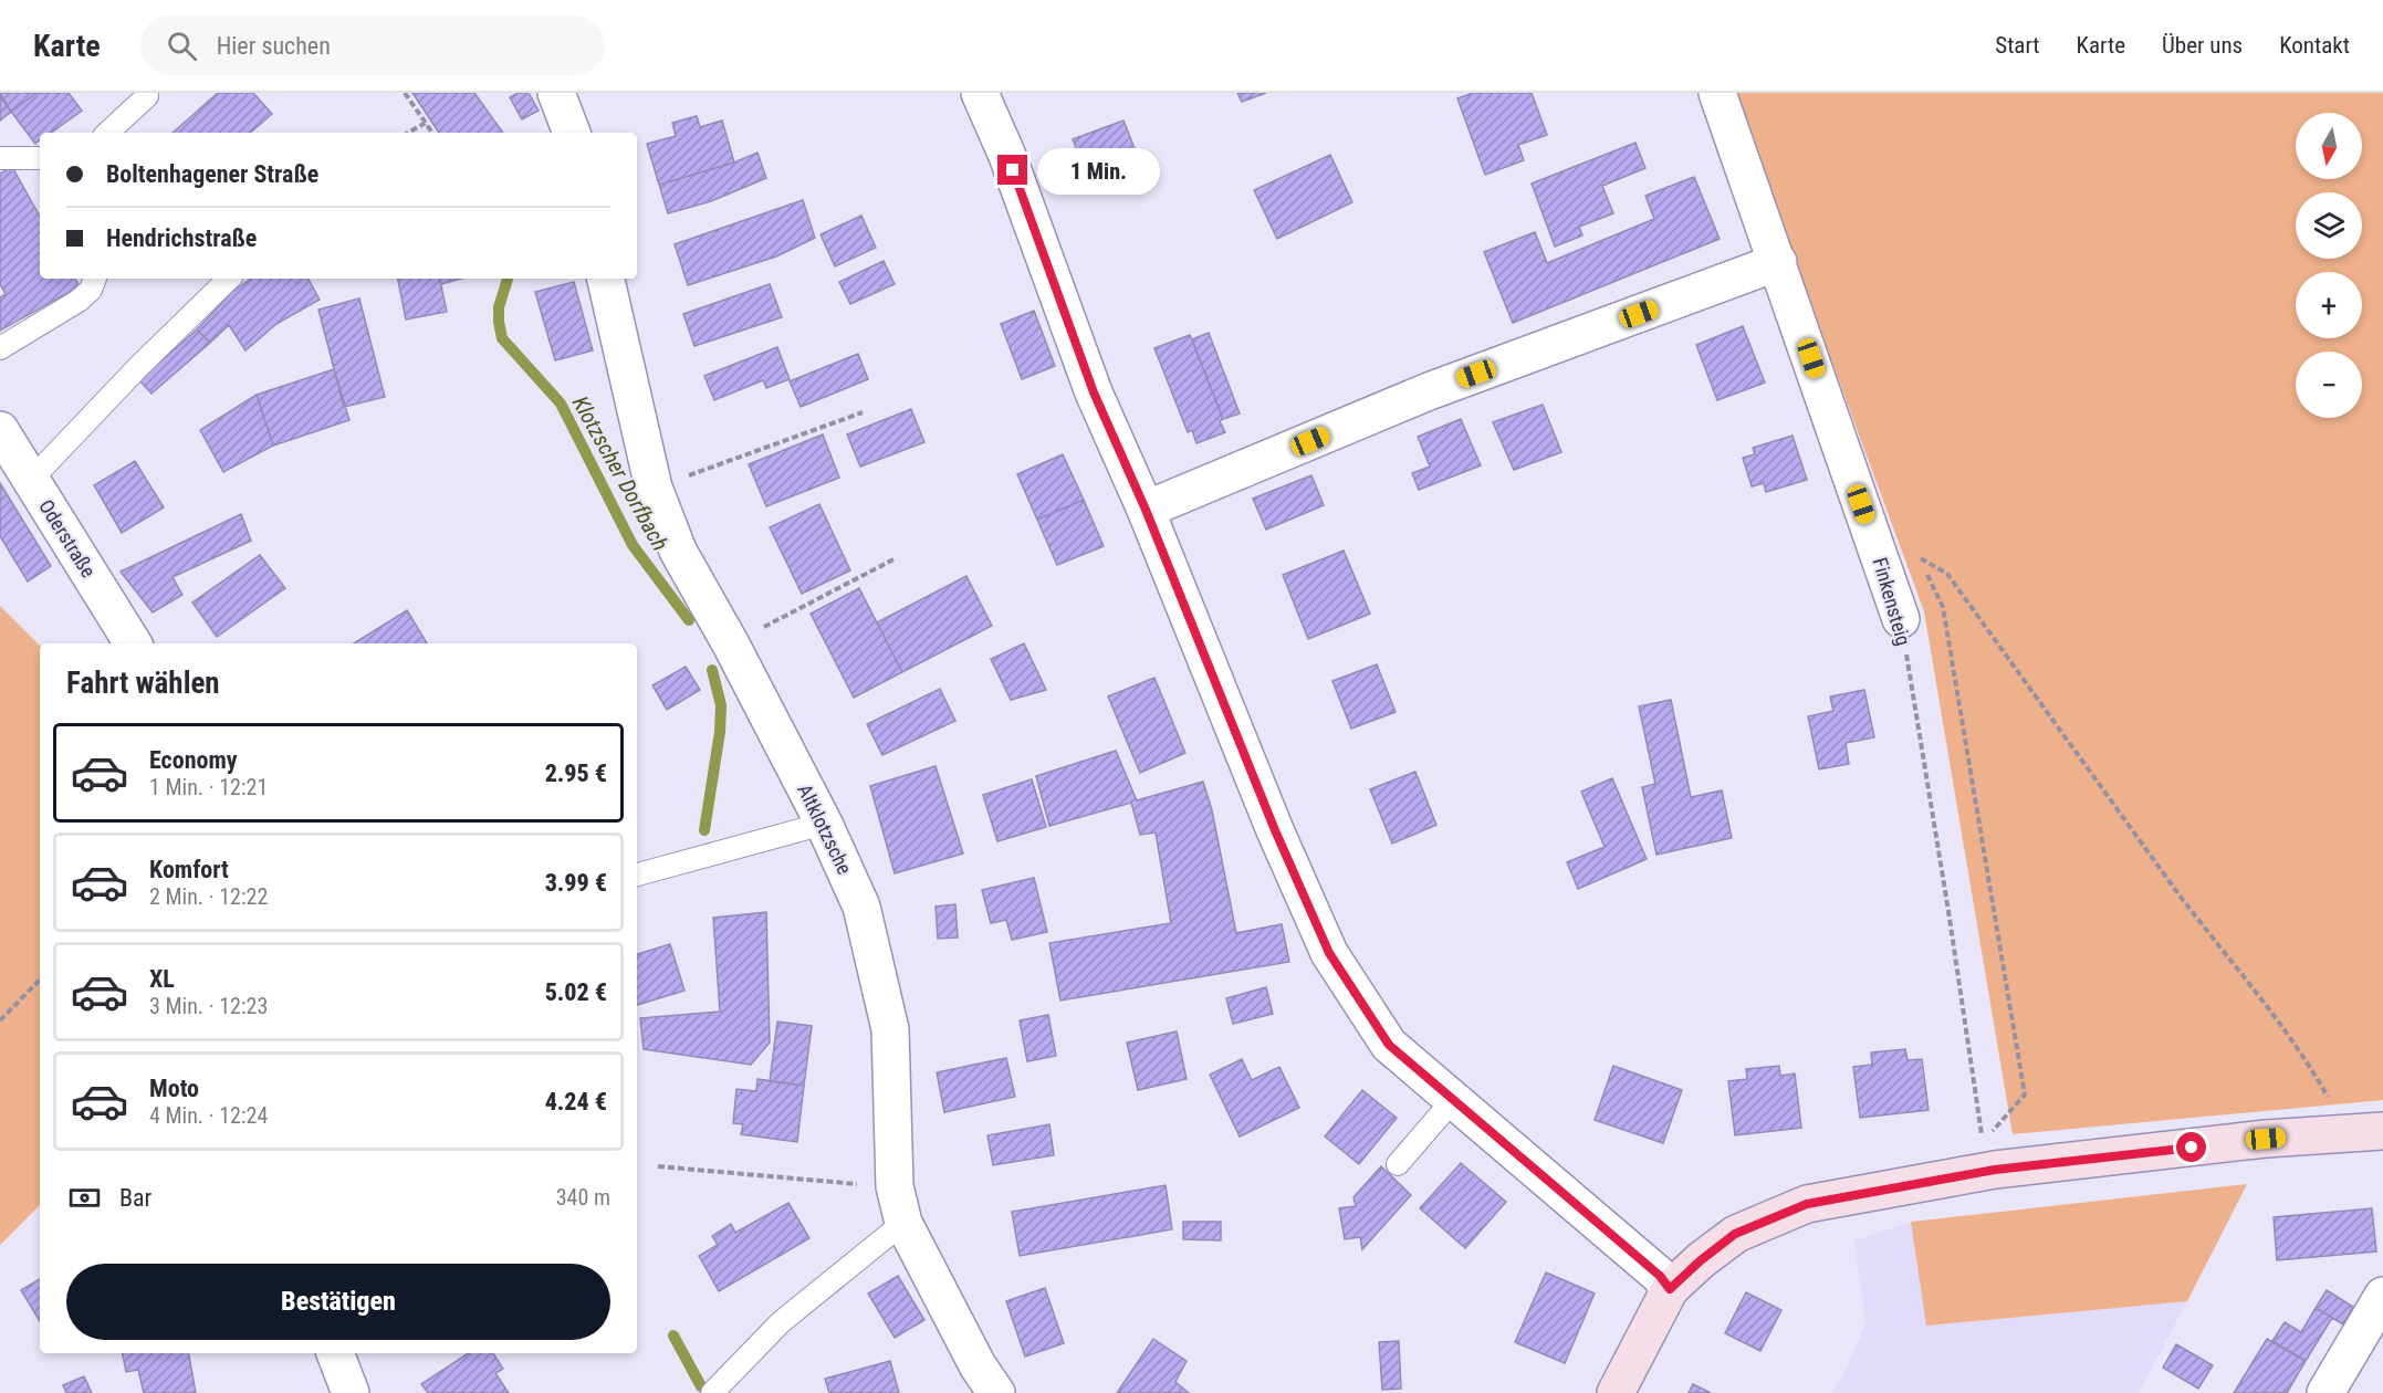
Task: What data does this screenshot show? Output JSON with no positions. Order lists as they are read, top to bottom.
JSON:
{
  "streets": {
    "street": ["Oderstraße", "Finkensteig", "Altklotzsche"]
  },
  "water": ["Klotzscher Dorfbach"],
  "north": "bottom",
  "page": {
    "header": "Karte",
    "search": "Hier suchen",
    "nav": [
      "Start",
      "Karte",
      "Über uns",
      "Kontakt"
    ],
    "map_buttons": ["+", "−"],
    "banner": ["Boltenhagener Straße", "Hendrichstraße"],
    "bubble": "1 Min.",
    "heading": "Fahrt wählen",
    "list": [
      {
        "name": "Economy",
        "note": "1 Min. · 12:21",
        "value": "2.95 €"
      },
      {
        "name": "Komfort",
        "note": "2 Min. · 12:22",
        "value": "3.99 €"
      },
      {
        "name": "XL",
        "note": "3 Min. · 12:23",
        "value": "5.02 €"
      },
      {
        "name": "Moto",
        "note": "4 Min. · 12:24",
        "value": "4.24 €"
      }
    ],
    "pay": ["Bar", "340 m"],
    "buttons": "Bestätigen"
  }
}
